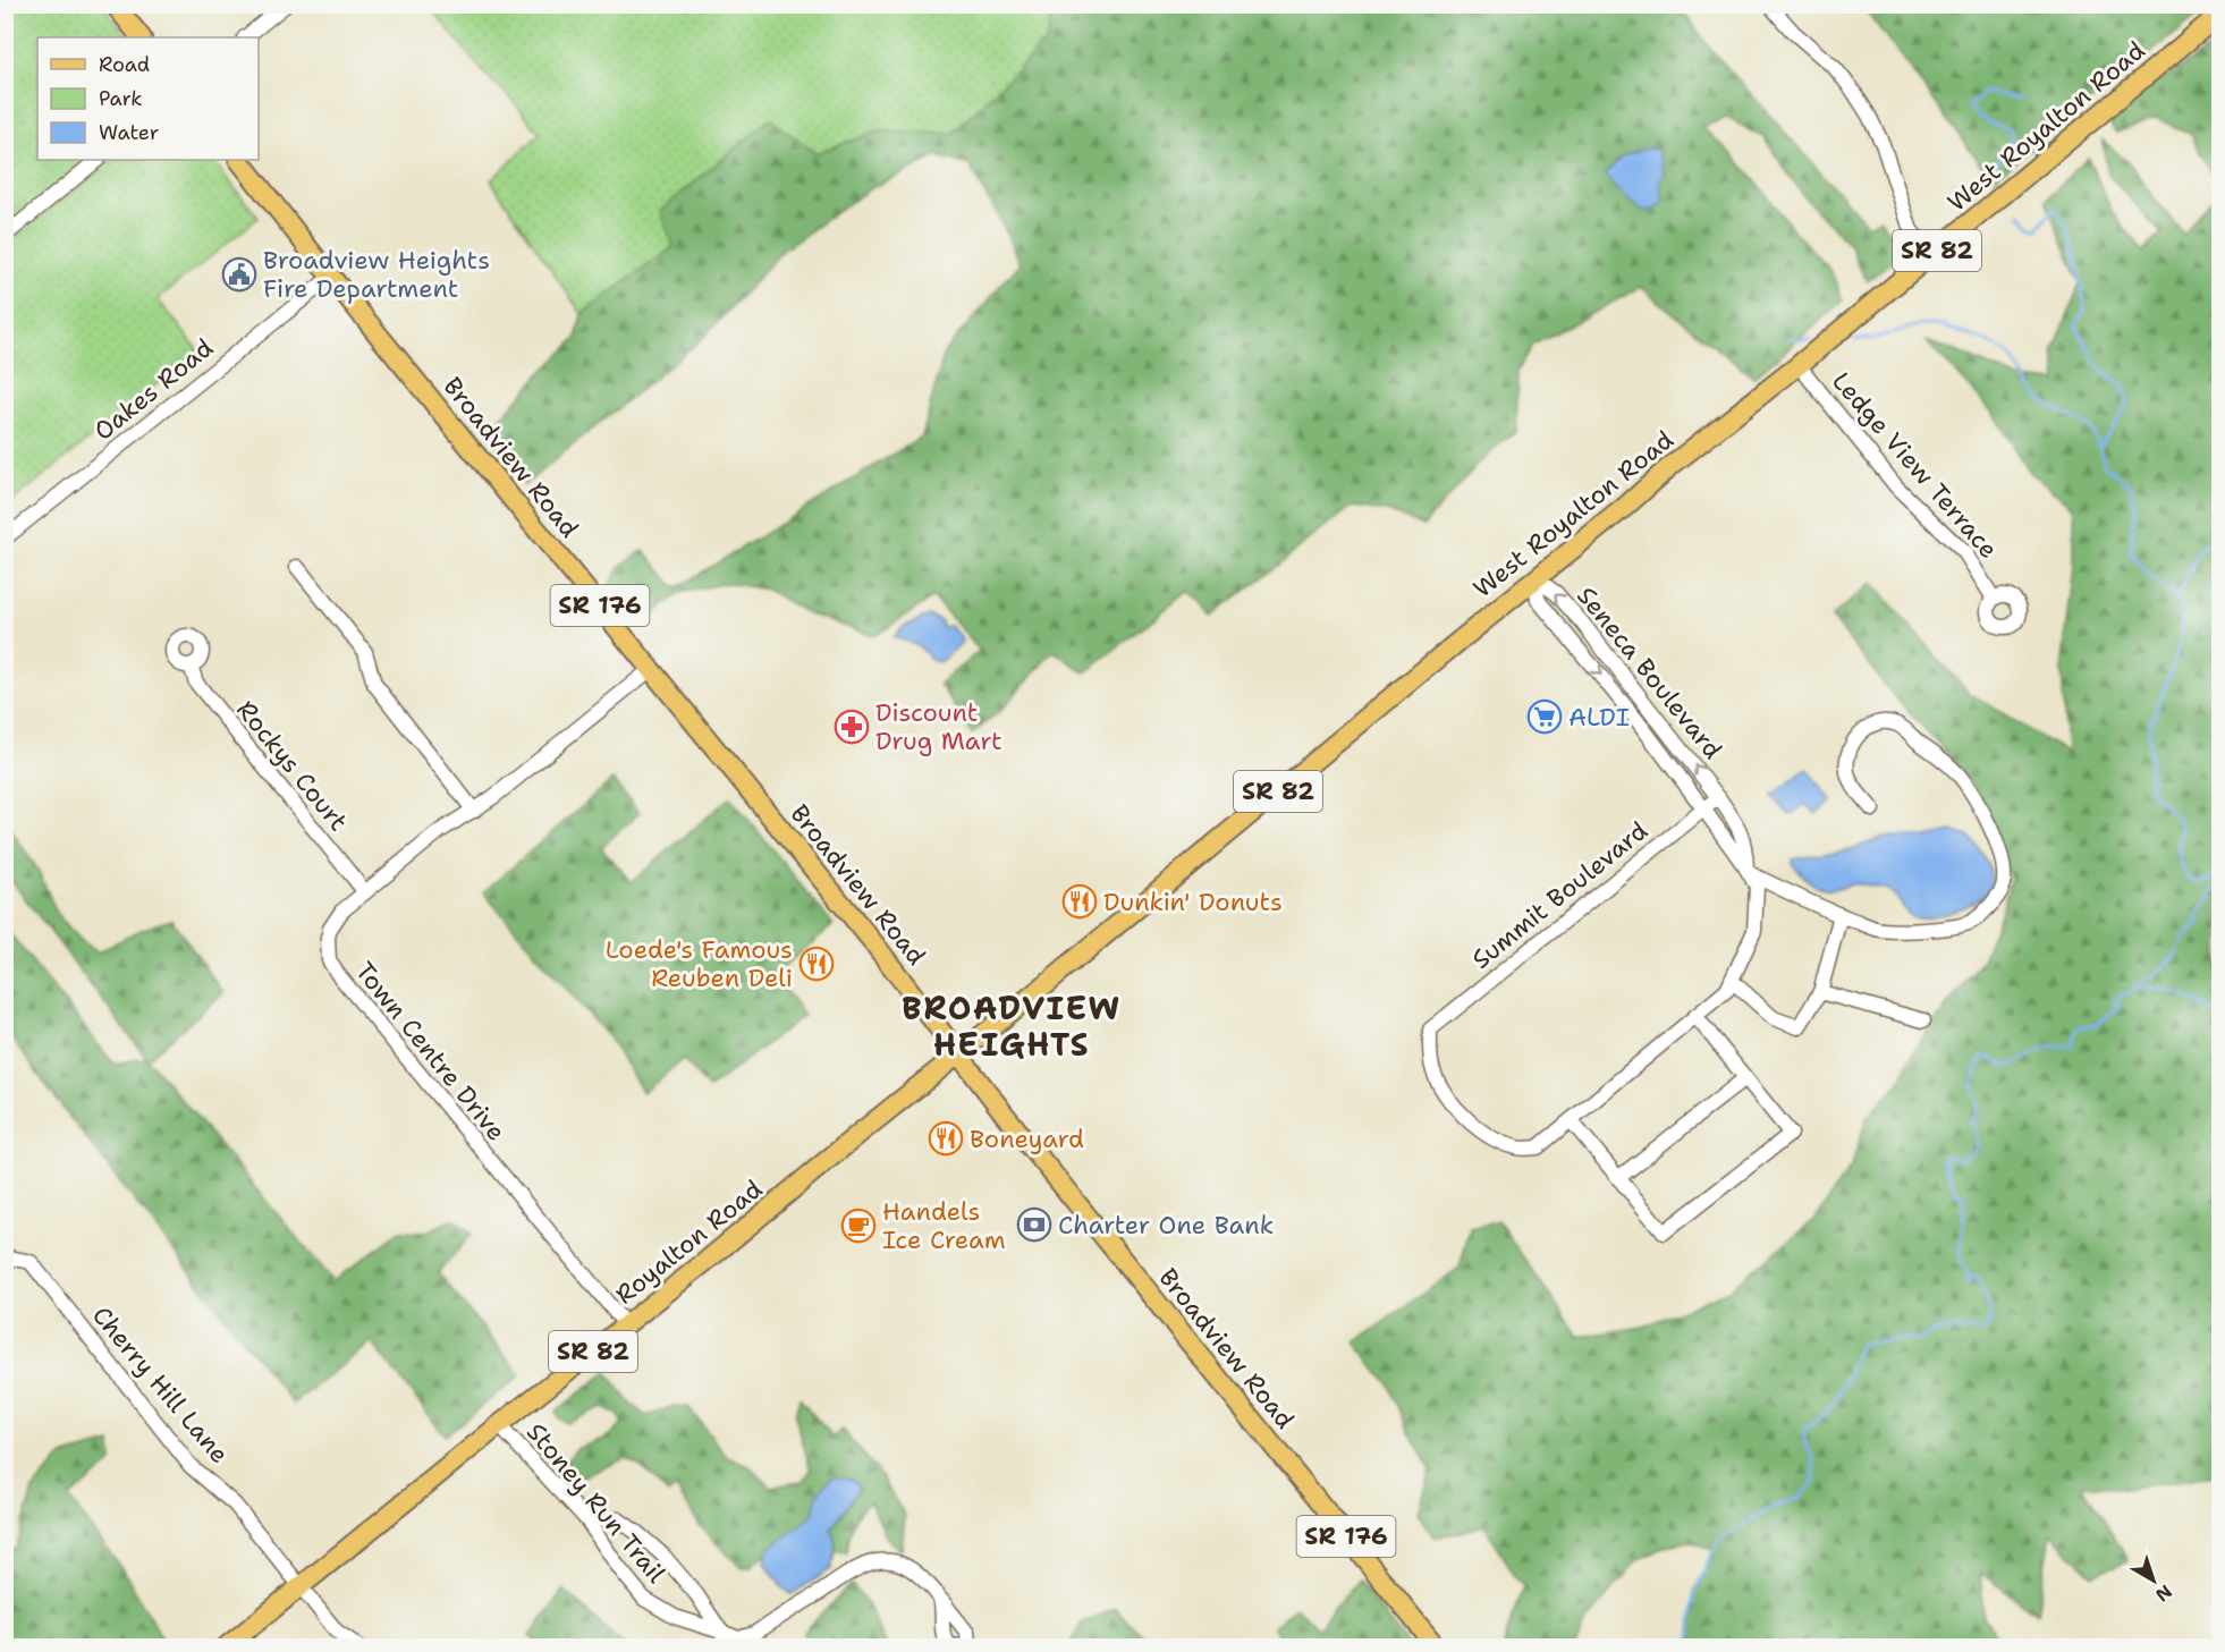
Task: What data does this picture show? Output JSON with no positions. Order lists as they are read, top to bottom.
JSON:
{
  "streets": {
    "main road": [
      "West Royalton Road",
      "SR 82",
      "Broadview Road",
      "SR 176",
      "Royalton Road"
    ],
    "street": [
      "Oakes Road",
      "Ledge View Terrace",
      "Seneca Boulevard",
      "Rockys Court",
      "Summit Boulevard",
      "Town Centre Drive",
      "Cherry Hill Lane",
      "Stoney Run Trail"
    ]
  },
  "crossings": [
    ["West Royalton Road", "Broadview Road"],
    ["West Royalton Road", "Ledge View Terrace"],
    ["West Royalton Road", "Seneca Boulevard"],
    ["West Royalton Road", "Royalton Road"],
    ["Oakes Road", "Broadview Road"],
    ["Broadview Road", "Town Centre Drive"],
    ["Broadview Road", "Royalton Road"],
    ["Seneca Boulevard", "Summit Boulevard"],
    ["Rockys Court", "Town Centre Drive"],
    ["Town Centre Drive", "Royalton Road"],
    ["Royalton Road", "Cherry Hill Lane"],
    ["Royalton Road", "Stoney Run Trail"]
  ],
  "districts": ["BROADVIEW HEIGHTS"],
  "places": {
    "public building": ["Broadview Heights Fire Department"],
    "supermarket": ["ALDI"],
    "pharmacy": ["Discount Drug Mart"],
    "restaurant": ["Dunkin' Donuts", "Loede's Famous Reuben Deli", "Boneyard"],
    "bank": ["Charter One Bank"],
    "cafe": ["Handels Ice Cream"]
  },
  "legend": ["Road", "Park", "Water"],
  "north": "bottom right"
}
